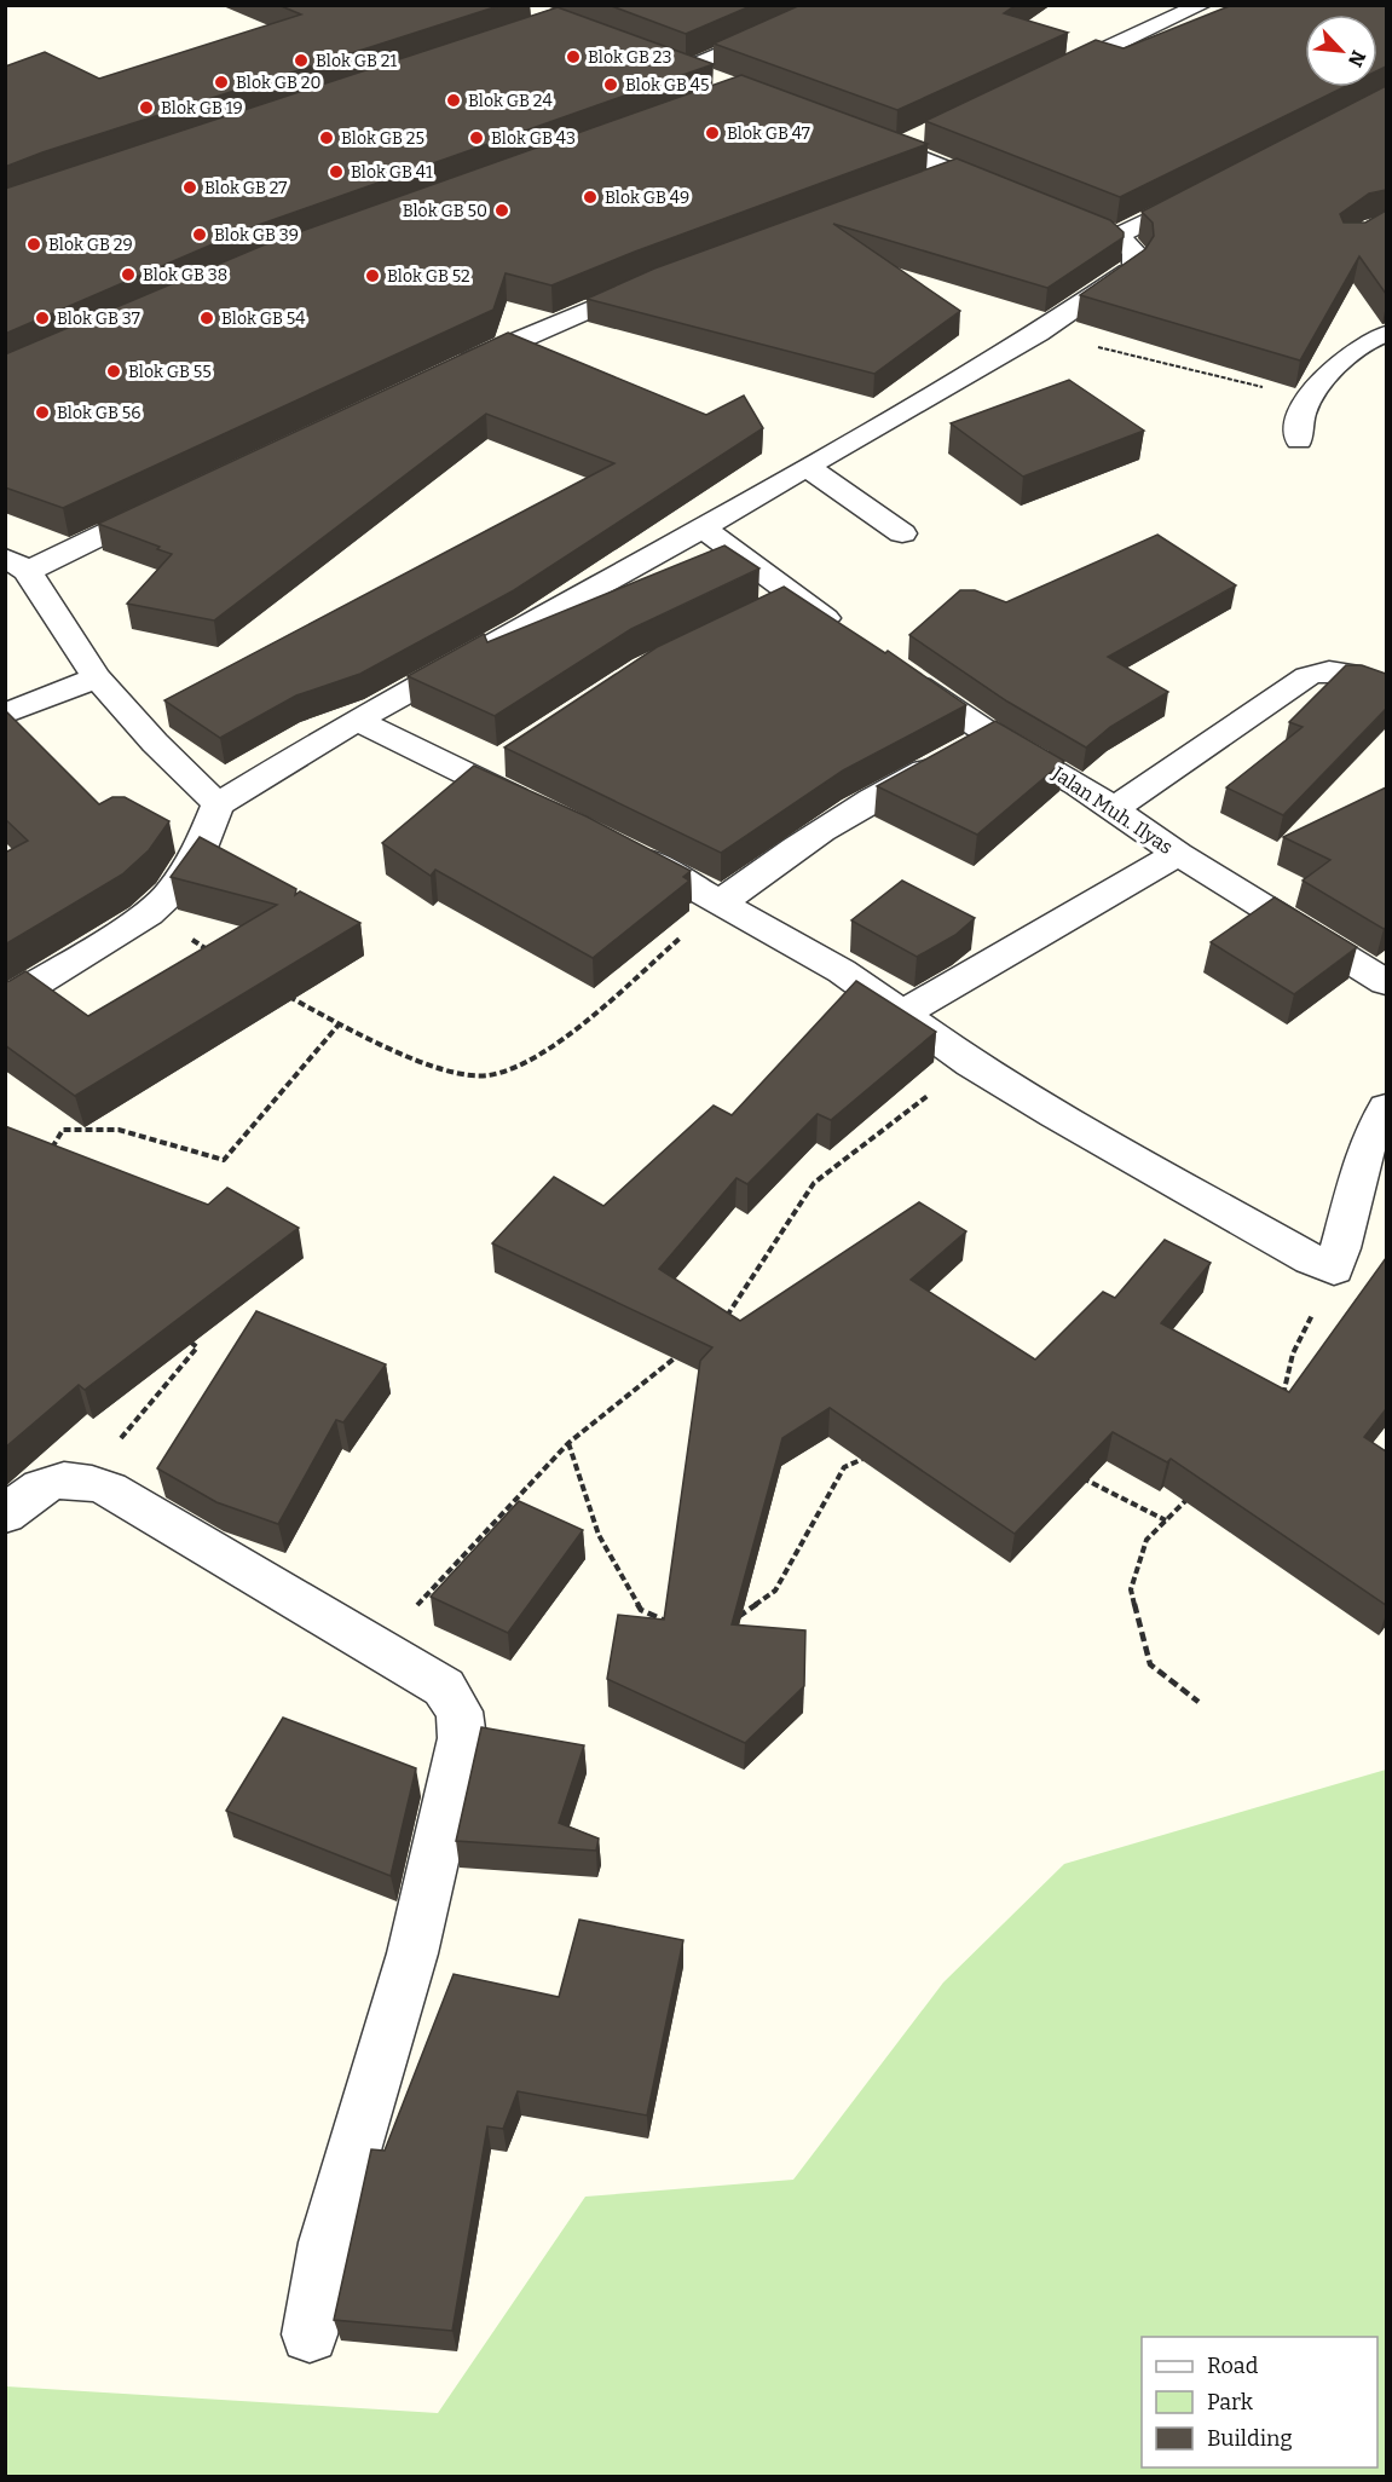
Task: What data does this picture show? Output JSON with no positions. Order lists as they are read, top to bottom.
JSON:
{
  "streets": {
    "street": ["Jalan Muh. Ilyas"]
  },
  "places": [
    "Blok GB 23",
    "Blok GB 21",
    "Blok GB 20",
    "Blok GB 45",
    "Blok GB 24",
    "Blok GB 19",
    "Blok GB 47",
    "Blok GB 25",
    "Blok GB 43",
    "Blok GB 41",
    "Blok GB 27",
    "Blok GB 49",
    "Blok GB 50",
    "Blok GB 39",
    "Blok GB 29",
    "Blok GB 38",
    "Blok GB 52",
    "Blok GB 37",
    "Blok GB 54",
    "Blok GB 55",
    "Blok GB 56"
  ],
  "legend": ["Road", "Park", "Building"],
  "north": "bottom right"
}
